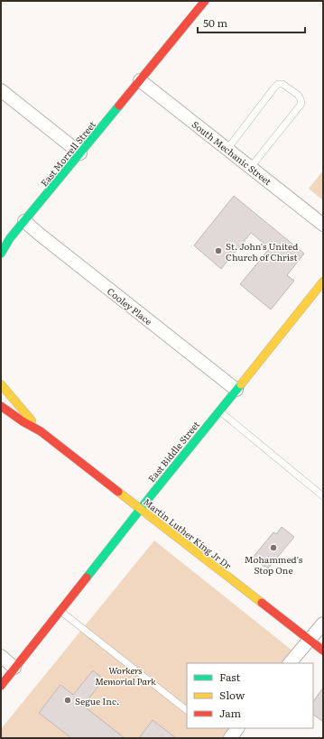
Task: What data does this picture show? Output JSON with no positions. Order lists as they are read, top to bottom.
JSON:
{
  "streets": {
    "street": [
      "South Mechanic Street",
      "East Morrell Street",
      "Cooley Place",
      "East Biddle Street",
      "Martin Luther King Jr Dr"
    ]
  },
  "crossings": [
    ["South Mechanic Street", "East Morrell Street"],
    ["East Morrell Street", "Cooley Place"],
    ["Cooley Place", "East Biddle Street"],
    ["East Biddle Street", "Martin Luther King Jr Dr"]
  ],
  "parks": ["Workers Memorial Park"],
  "places": ["St. John's United Church of Christ", "Mohammed's Stop One", "Segue Inc."],
  "legend": ["Fast", "Slow", "Jam"],
  "scale_bar": "50 m"
}
